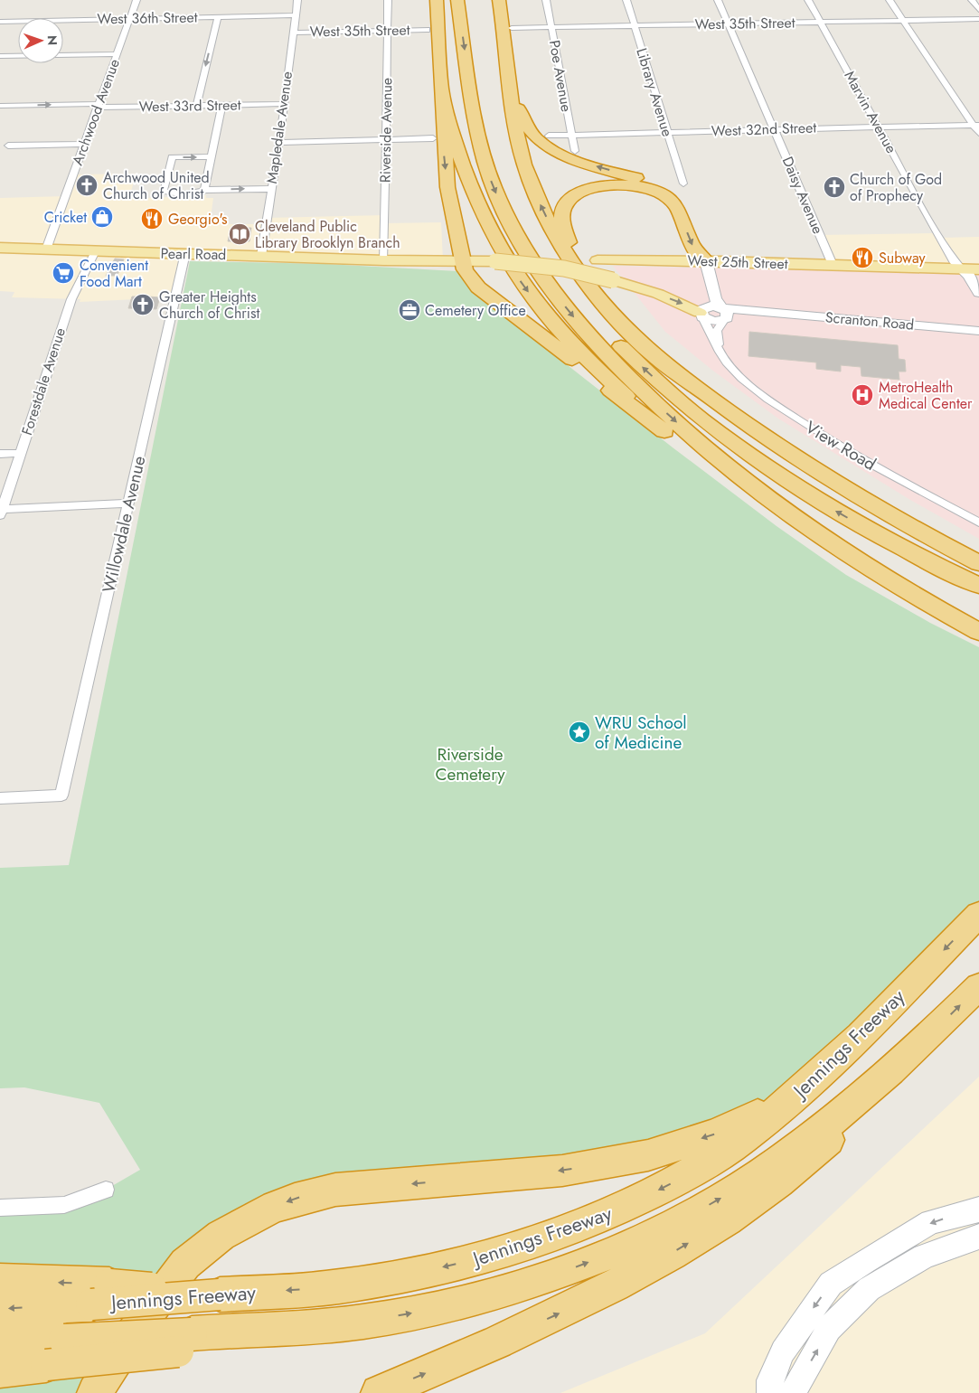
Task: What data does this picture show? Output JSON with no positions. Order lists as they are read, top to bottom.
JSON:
{
  "streets": {
    "highway": ["Jennings Freeway"],
    "main road": ["Pearl Road", "West 25th Street"],
    "street": [
      "West 36th Street",
      "West 35th Street",
      "Poe Avenue",
      "Library Avenue",
      "West 33rd Street",
      "Archwood Avenue",
      "Marvin Avenue",
      "Mapledale Avenue",
      "West 32nd Street",
      "Riverside Avenue",
      "Daisy Avenue",
      "Scranton Road",
      "Forestdale Avenue",
      "View Road",
      "Willowdale Avenue"
    ]
  },
  "crossings": [
    ["West 36th Street", "Archwood Avenue"],
    ["West 36th Street", "Mapledale Avenue"],
    ["West 35th Street", "Poe Avenue"],
    ["West 35th Street", "Library Avenue"],
    ["West 35th Street", "Marvin Avenue"],
    ["West 35th Street", "Mapledale Avenue"],
    ["West 35th Street", "Riverside Avenue"],
    ["West 35th Street", "Daisy Avenue"],
    ["Poe Avenue", "West 32nd Street"],
    ["Library Avenue", "West 32nd Street"],
    ["West 33rd Street", "Archwood Avenue"],
    ["West 33rd Street", "Mapledale Avenue"],
    ["Archwood Avenue", "Pearl Road"],
    ["Marvin Avenue", "West 32nd Street"],
    ["Marvin Avenue", "West 25th Street"],
    ["Mapledale Avenue", "Pearl Road"],
    ["West 32nd Street", "Daisy Avenue"],
    ["Riverside Avenue", "Pearl Road"],
    ["Daisy Avenue", "West 25th Street"],
    ["Pearl Road", "West 25th Street"],
    ["Pearl Road", "Forestdale Avenue"],
    ["Pearl Road", "Willowdale Avenue"],
    ["Scranton Road", "View Road"]
  ],
  "parks": ["Riverside Cemetery"],
  "places": {
    "church": ["Archwood United Church of Christ", "Church of God of Prophecy", "Greater Heights Church of Christ"],
    "shop": ["Cricket"],
    "restaurant": ["Georgio's", "Subway"],
    "library": ["Cleveland Public Library Brooklyn Branch"],
    "supermarket": ["Convenient Food Mart"],
    "office": ["Cemetery Office"],
    "hospital": ["MetroHealth Medical Center"],
    "place": ["WRU School of Medicine"]
  },
  "north": "right"
}
